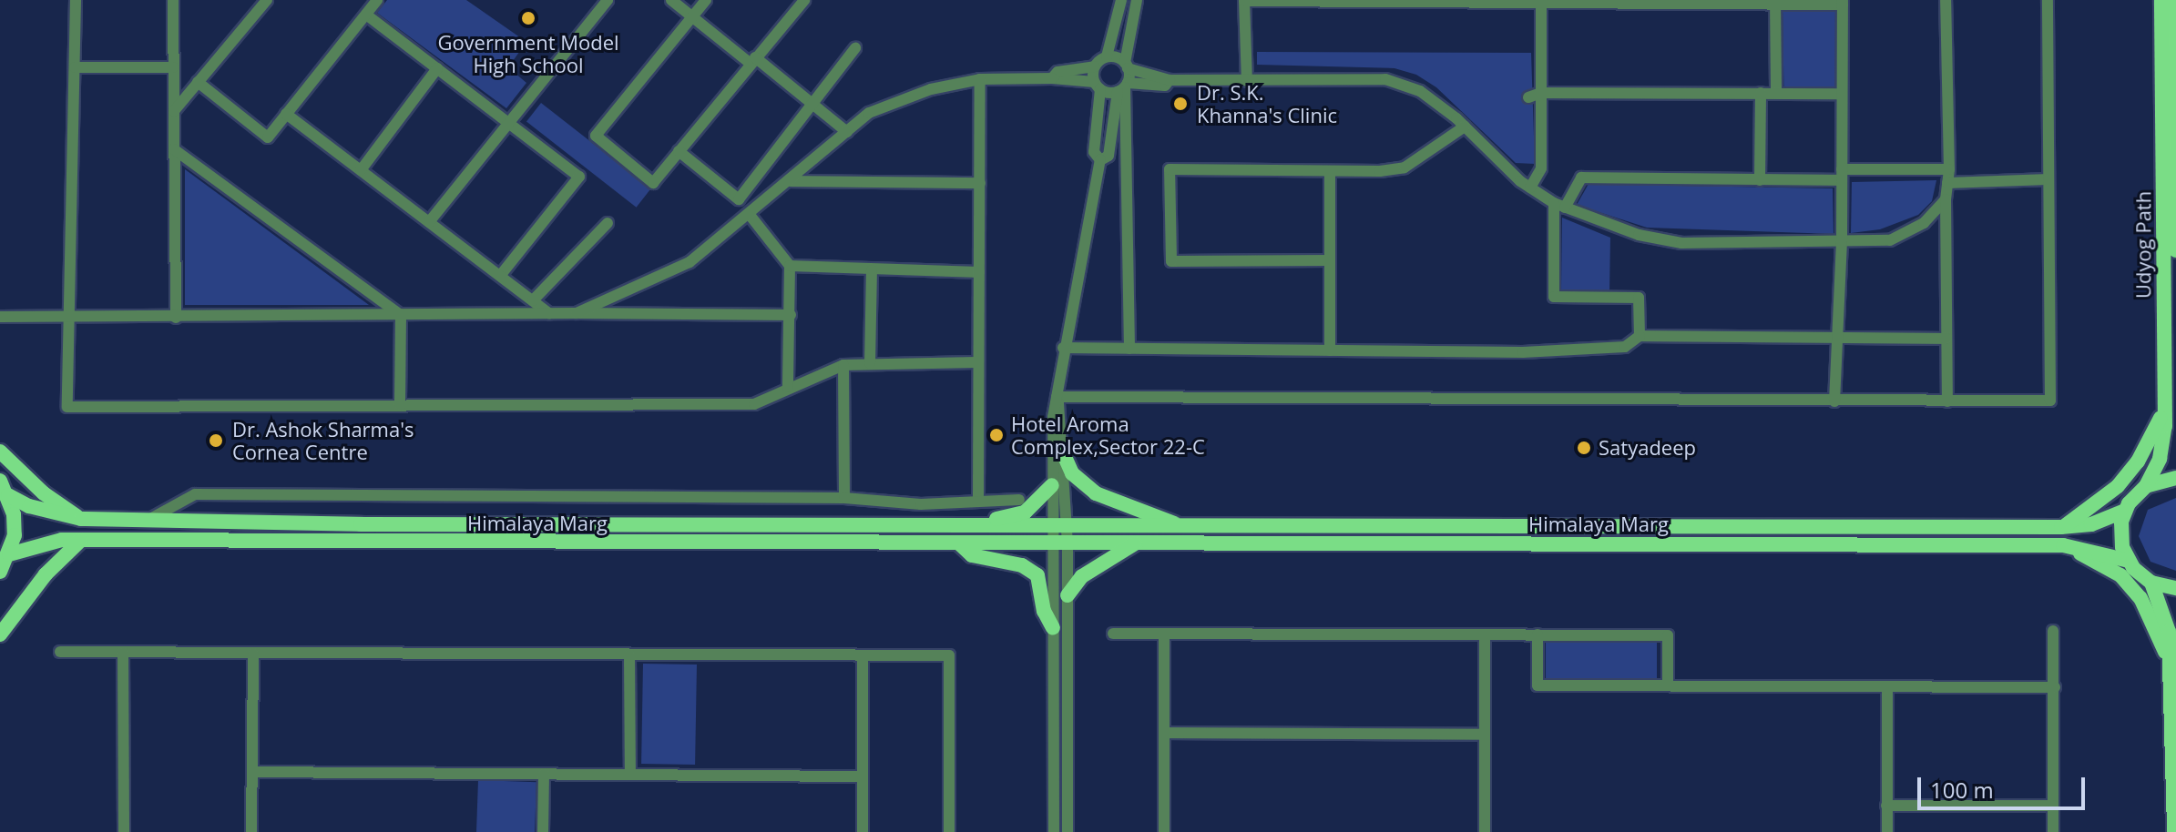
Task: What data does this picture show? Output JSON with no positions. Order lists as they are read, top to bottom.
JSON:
{
  "streets": {
    "main road": ["Udyog Path", "Himalaya Marg"]
  },
  "crossings": [
    ["Udyog Path", "Himalaya Marg"]
  ],
  "places": [
    "Government Model High School",
    "Dr. S.K. Khanna's Clinic",
    "Hotel Aroma Complex,Sector 22-C",
    "Dr. Ashok Sharma's Cornea Centre",
    "Satyadeep"
  ],
  "scale_bar": "100 m"
}
